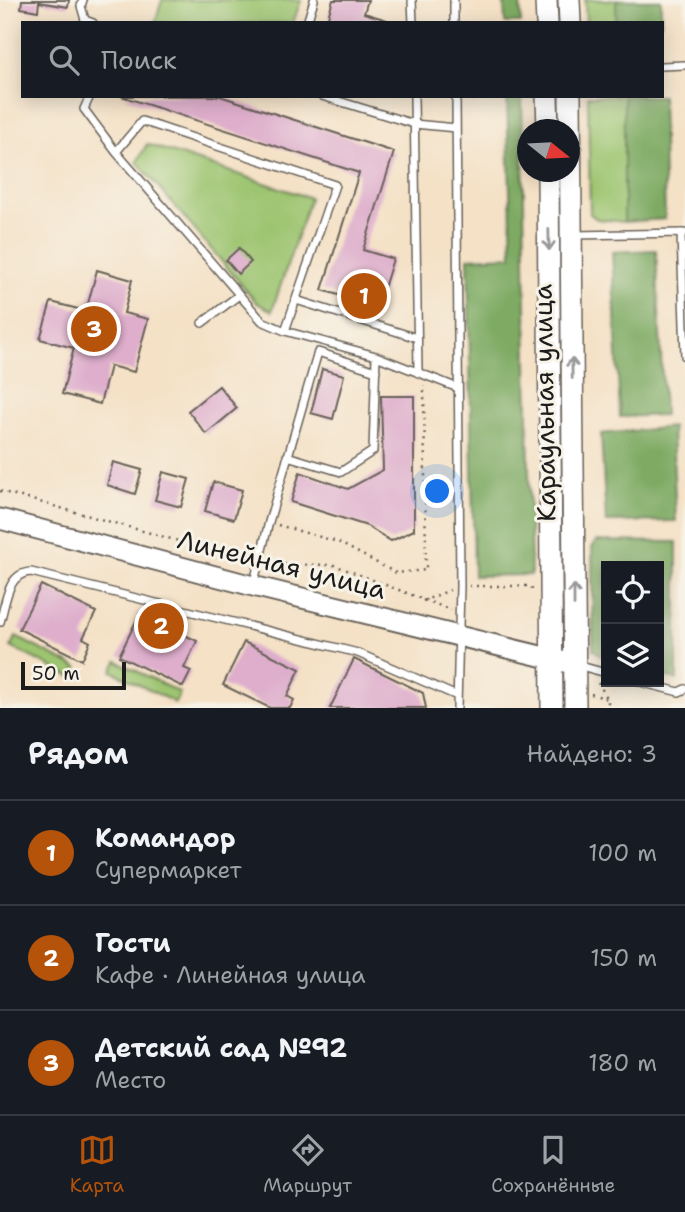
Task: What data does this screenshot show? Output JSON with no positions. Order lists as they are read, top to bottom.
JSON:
{
  "streets": {
    "main road": ["Караульная улица"],
    "street": ["Линейная улица"]
  },
  "crossings": [
    ["Караульная улица", "Линейная улица"]
  ],
  "scale_bar": "50 m",
  "north": "right",
  "page": {
    "search": "Поиск",
    "pins": ["1", "3", "2"],
    "scale": "50 m",
    "heading": ["Рядом", "Найдено: 3"],
    "list": [
      {
        "mark": "1",
        "name": "Командор",
        "note": "Супермаркет",
        "value": "100 m"
      },
      {
        "mark": "2",
        "name": "Гости",
        "note": "Кафе · Линейная улица",
        "value": "150 m"
      },
      {
        "mark": "3",
        "name": "Детский сад №92",
        "note": "Место",
        "value": "180 m"
      }
    ],
    "nav": ["Карта", "Маршрут", "Сохранённые"]
  }
}
